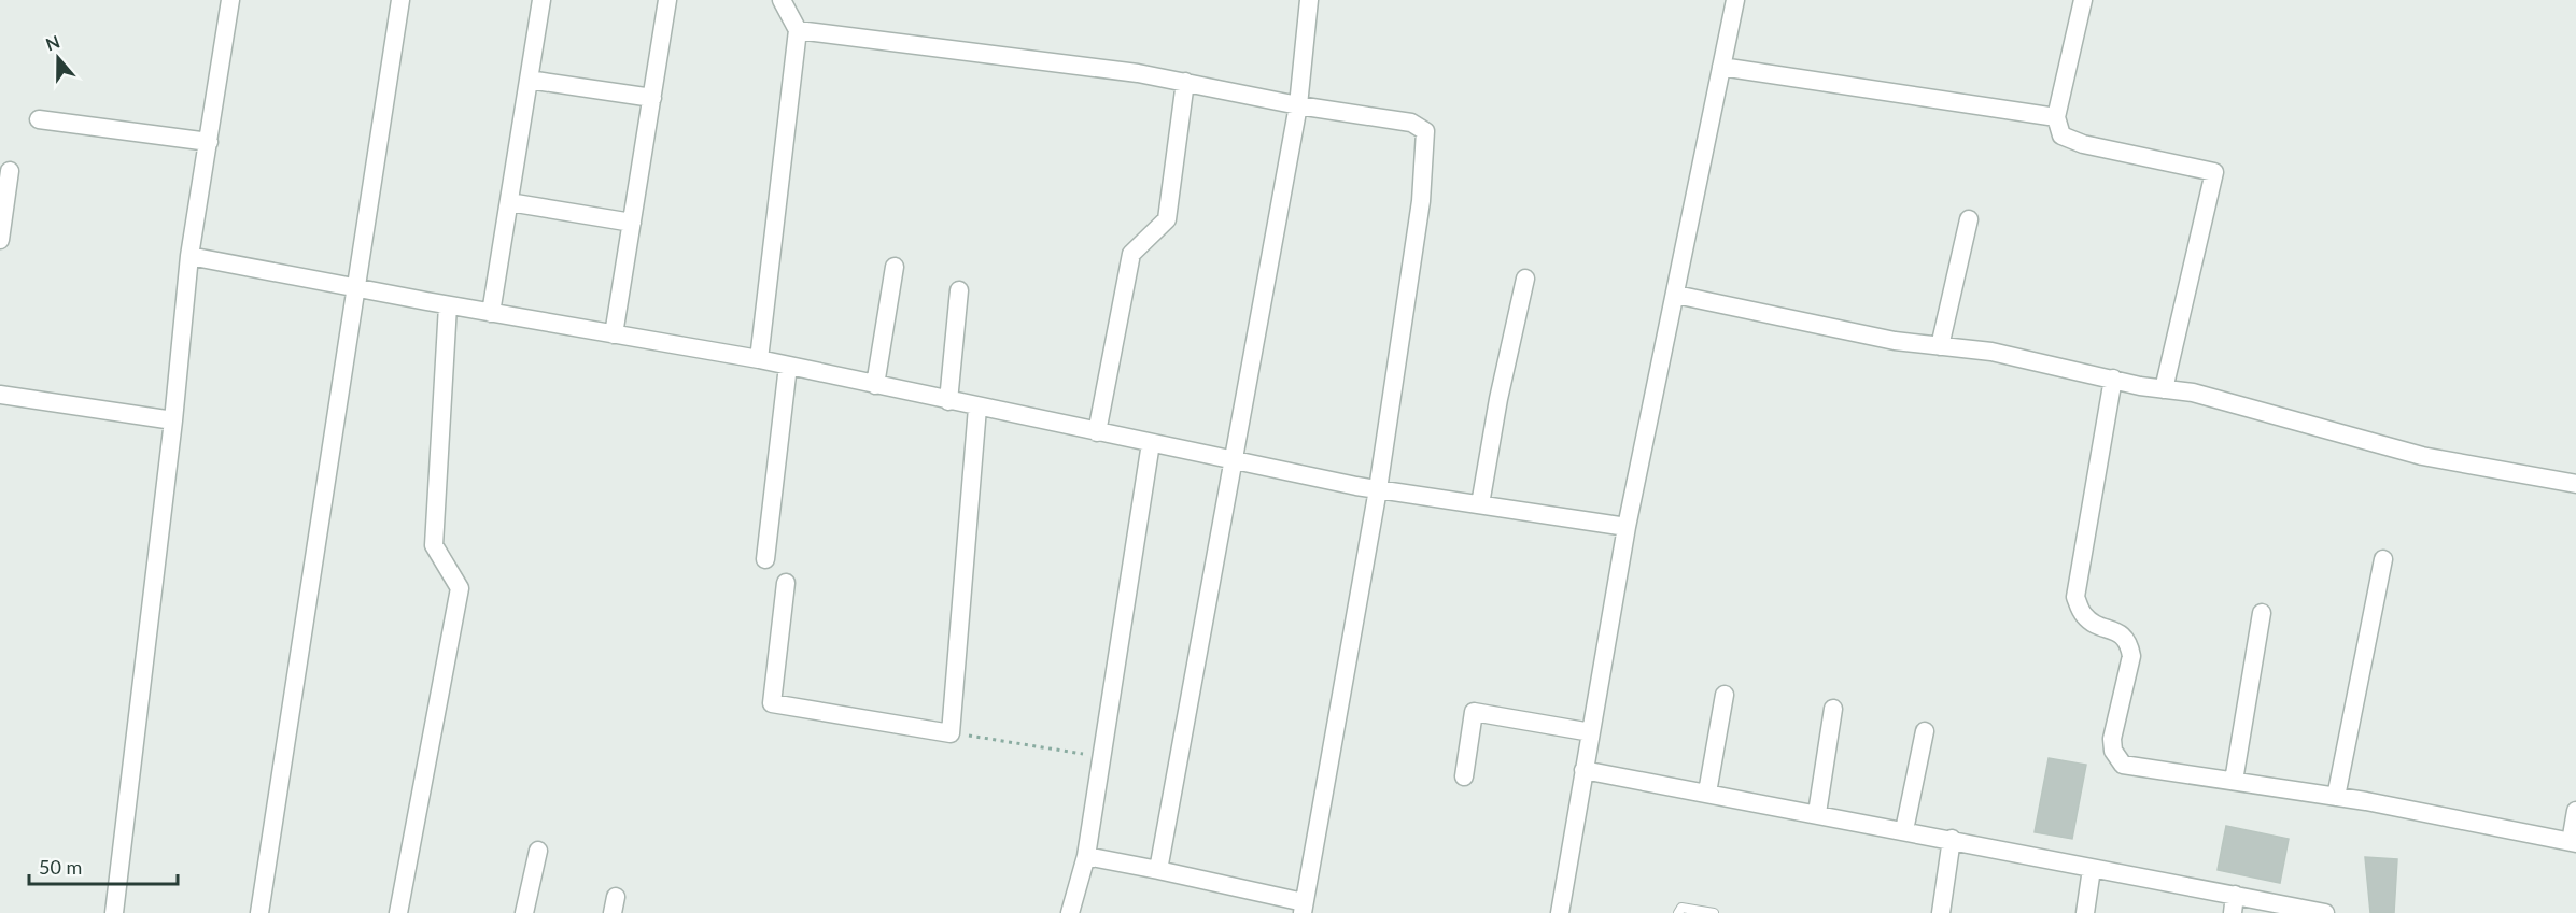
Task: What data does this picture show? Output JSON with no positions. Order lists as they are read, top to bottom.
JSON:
{
  "scale_bar": "50 m",
  "north": "top"
}
